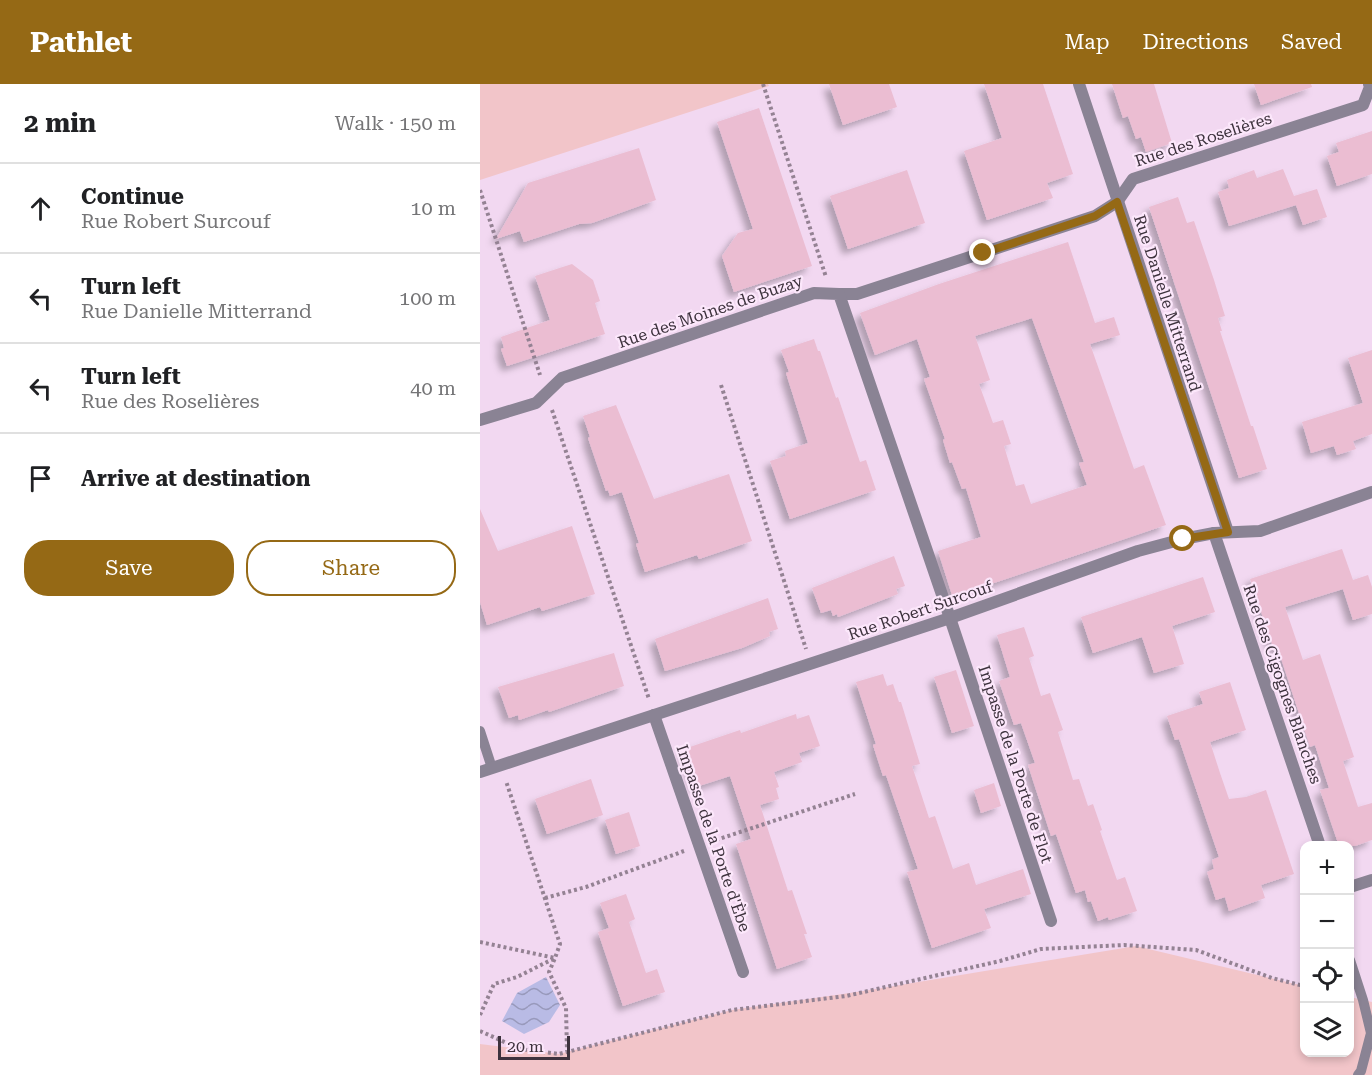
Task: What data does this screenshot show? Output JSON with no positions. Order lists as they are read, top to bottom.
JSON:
{
  "streets": {
    "street": [
      "Rue des Roselières",
      "Rue Danielle Mitterrand",
      "Rue des Moines de Buzay",
      "Rue Robert Surcouf",
      "Rue des Cigognes Blanches",
      "Impasse de la Porte de Flot",
      "Impasse de la Porte d'Èbe"
    ]
  },
  "crossings": [
    ["Rue des Roselières", "Rue Danielle Mitterrand"],
    ["Rue des Roselières", "Rue des Moines de Buzay"],
    ["Rue Danielle Mitterrand", "Rue Robert Surcouf"],
    ["Rue Robert Surcouf", "Rue des Cigognes Blanches"],
    ["Rue Robert Surcouf", "Impasse de la Porte de Flot"],
    ["Rue Robert Surcouf", "Impasse de la Porte d'Èbe"]
  ],
  "scale_bar": "20 m",
  "page": {
    "header": "Pathlet",
    "nav": ["Map", "Directions", "Saved"],
    "heading": ["2 min", "Walk · 150 m"],
    "list": [
      ["Continue", "Rue Robert Surcouf", "10 m"],
      ["Turn left", "Rue Danielle Mitterrand", "100 m"],
      ["Turn left", "Rue des Roselières", "40 m"],
      "Arrive at destination"
    ],
    "buttons": ["Save", "Share"],
    "map_buttons": ["+", "−"],
    "scale": "20 m"
  }
}
